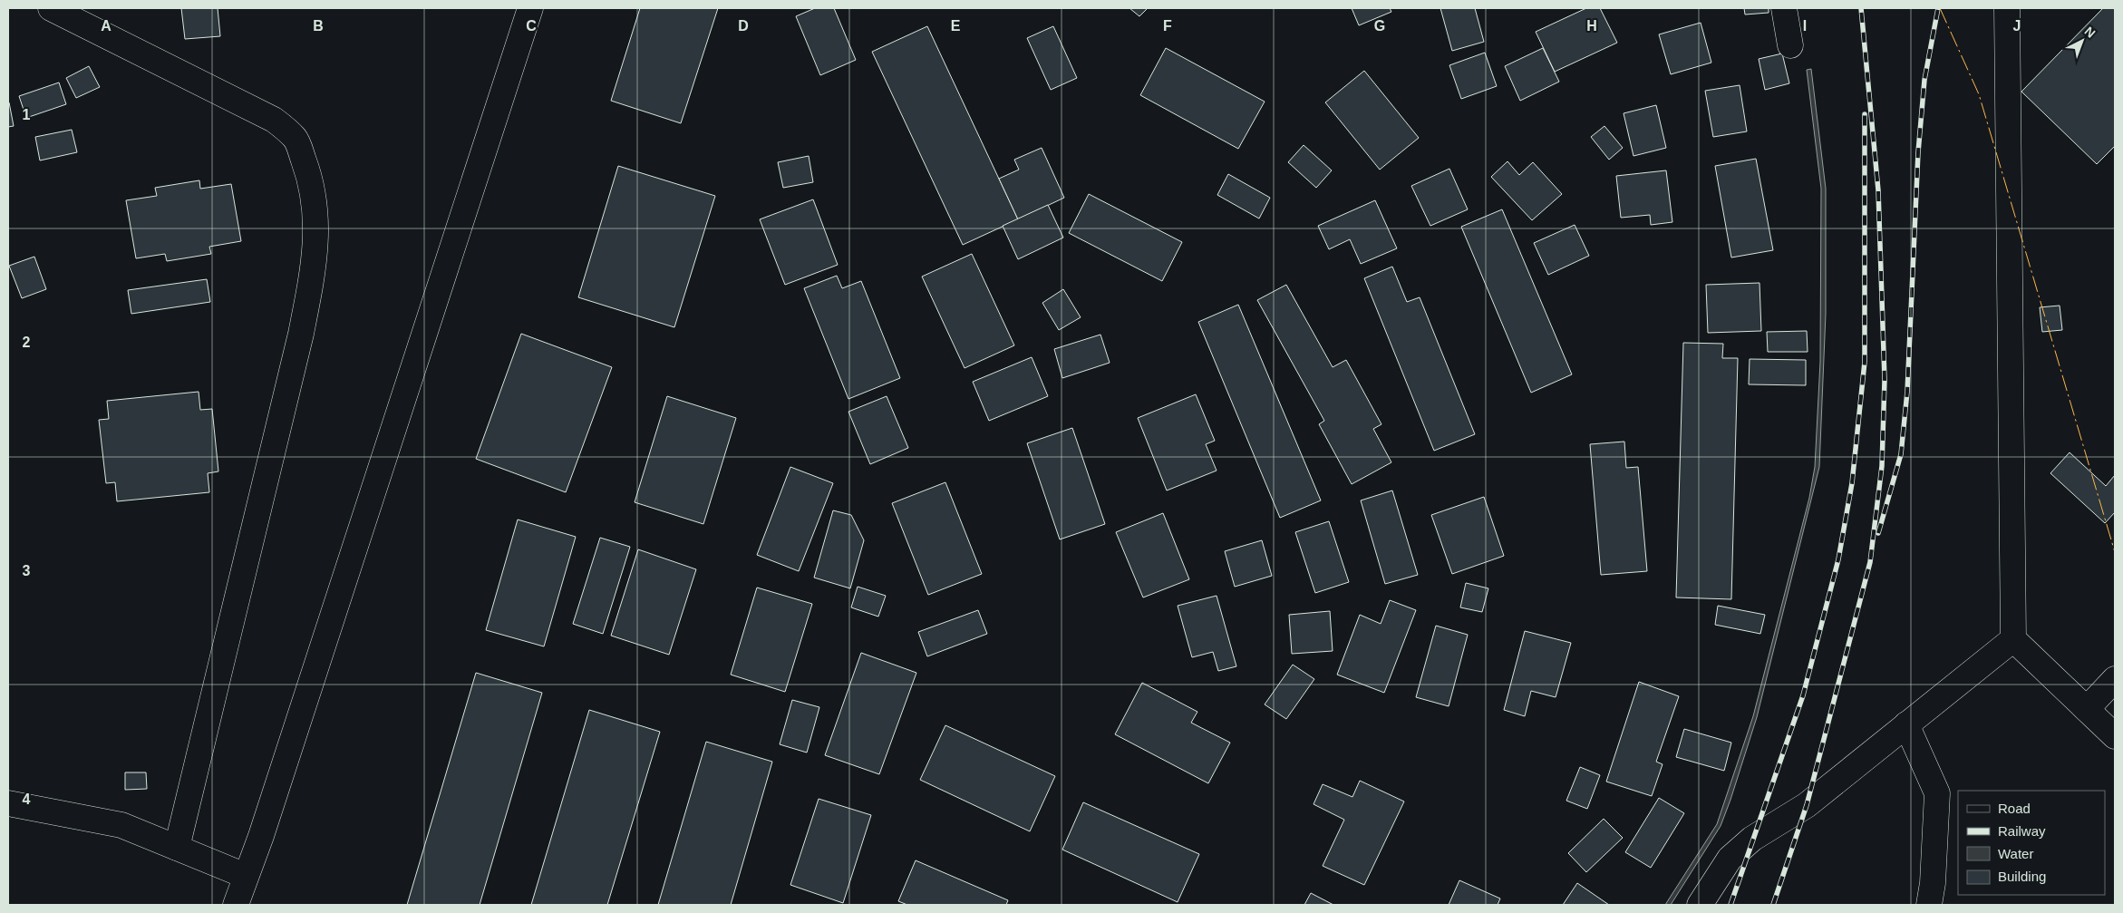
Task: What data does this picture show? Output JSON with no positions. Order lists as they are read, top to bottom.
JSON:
{
  "legend": [
    "Road",
    "Railway",
    "Water",
    "Building"
  ],
  "north": "top right",
  "grid": {
    "columns": [
      "A",
      "B",
      "C",
      "D",
      "E",
      "F",
      "G",
      "H",
      "I",
      "J"
    ],
    "rows": [
      "1",
      "2",
      "3",
      "4"
    ]
  }
}
